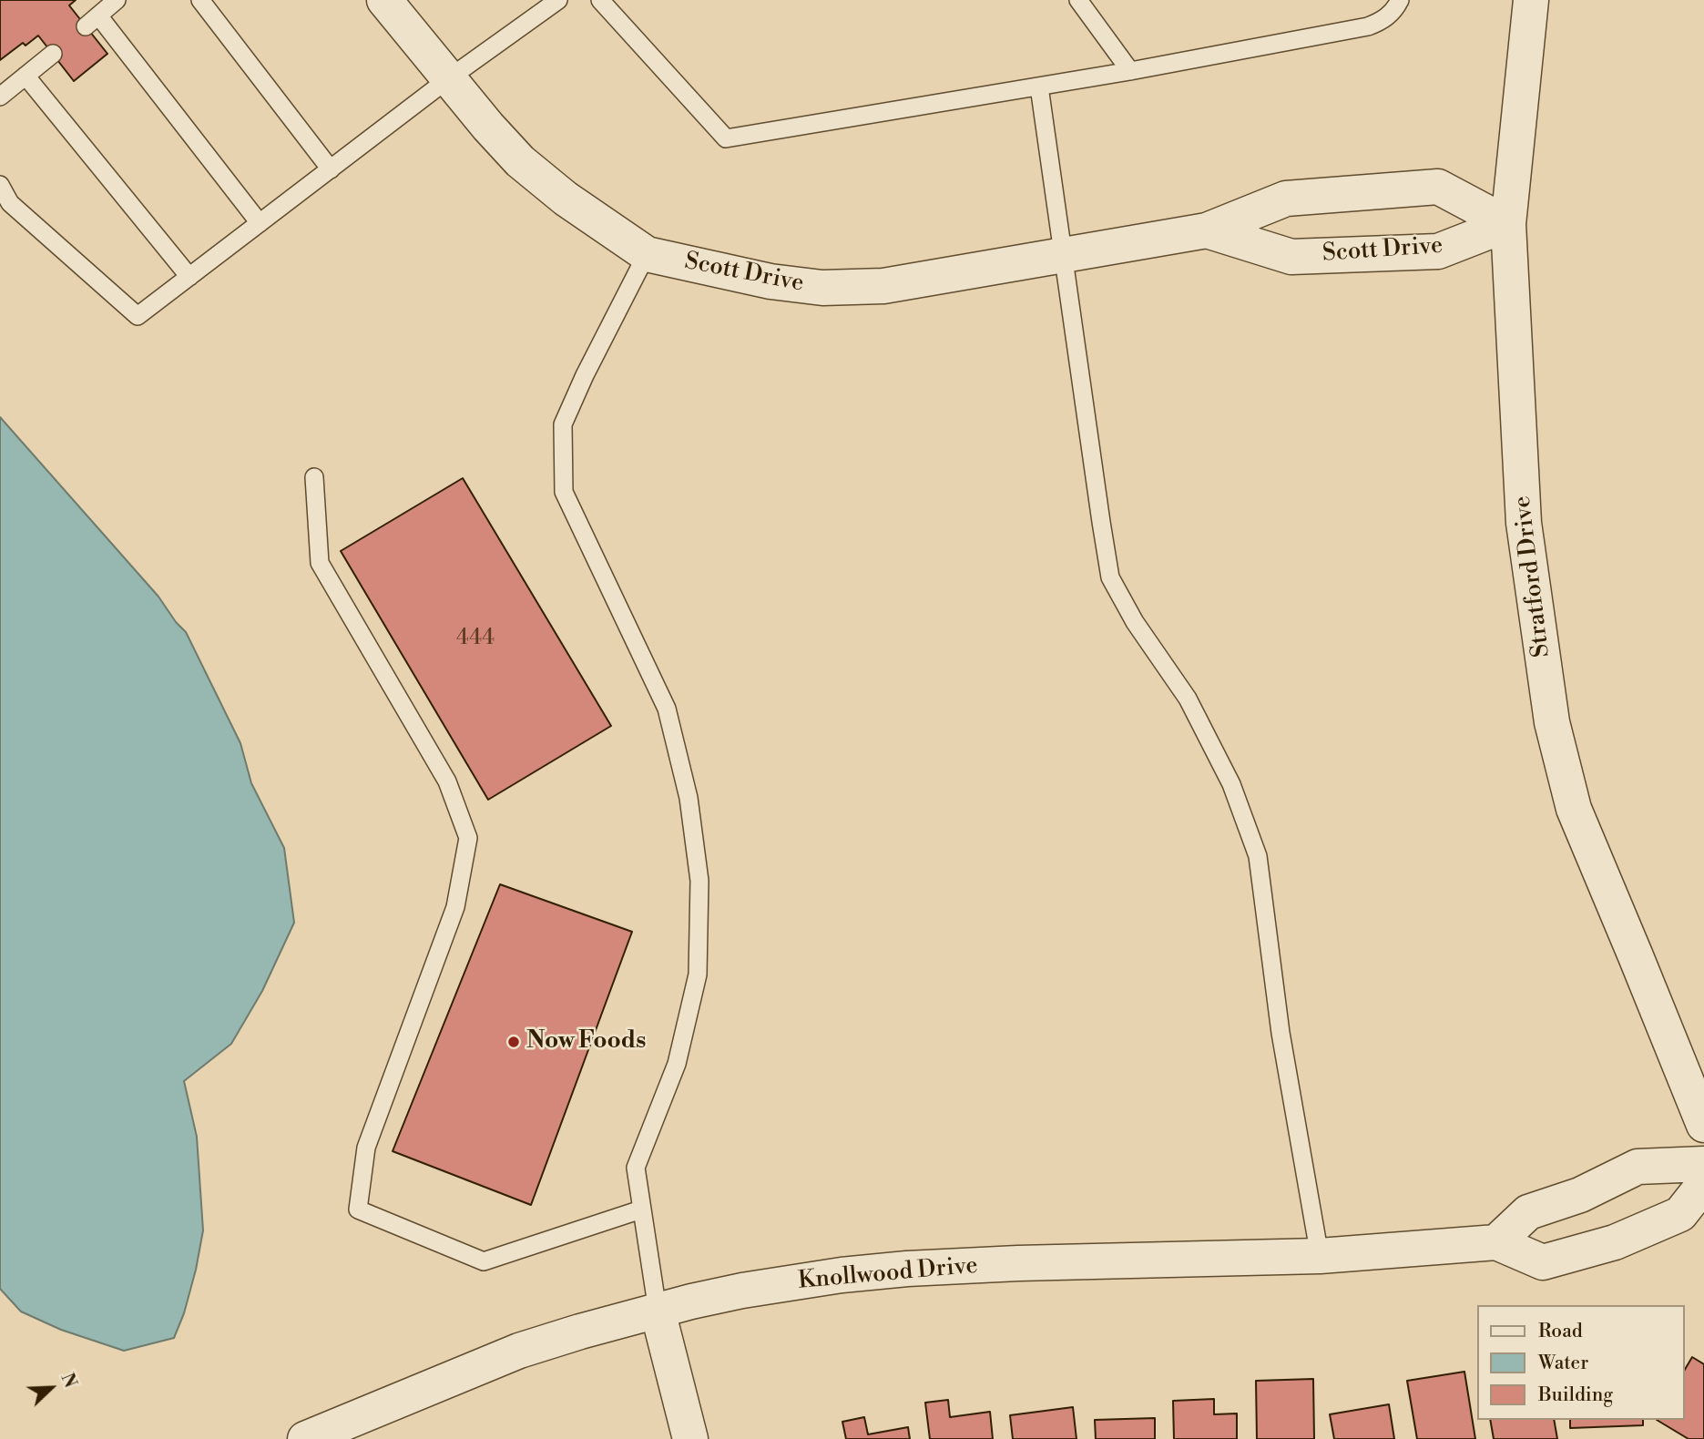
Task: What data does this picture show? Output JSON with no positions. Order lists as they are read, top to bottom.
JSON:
{
  "streets": {
    "street": ["Scott Drive", "Stratford Drive", "Knollwood Drive"]
  },
  "crossings": [
    ["Scott Drive", "Stratford Drive"]
  ],
  "places": ["Now Foods"],
  "house_numbers": ["444"],
  "legend": ["Road", "Water", "Building"],
  "north": "top right"
}
